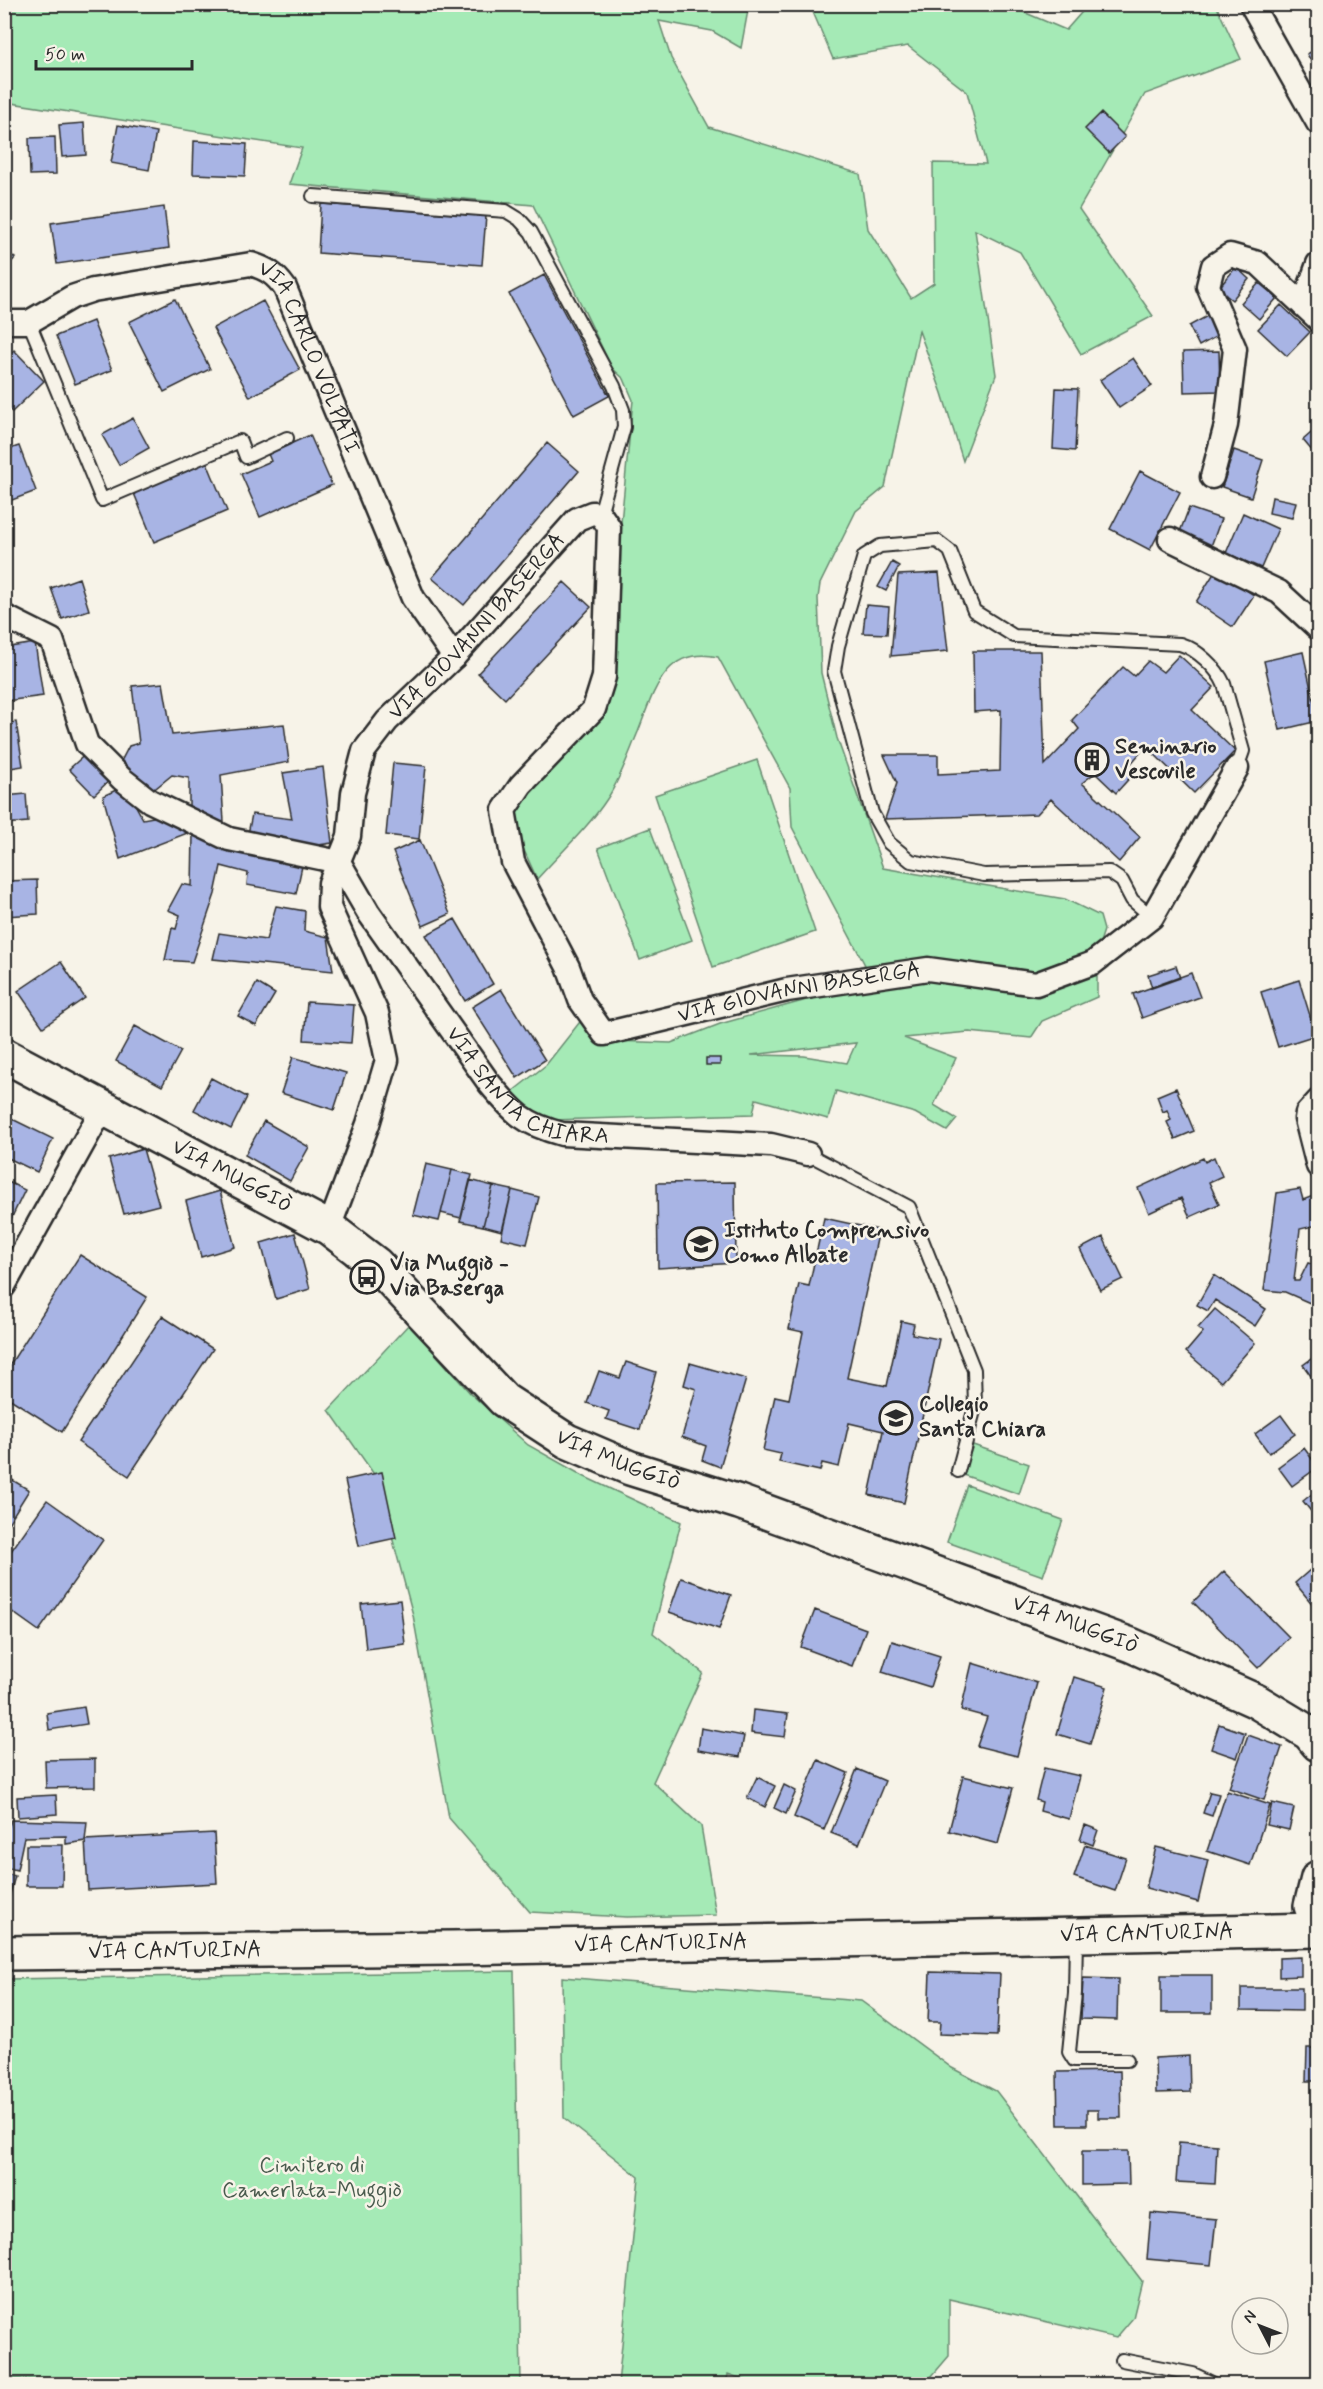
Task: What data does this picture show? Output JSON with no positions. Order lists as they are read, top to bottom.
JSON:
{
  "streets": {
    "street": [
      "VIA CARLO VOLPATI",
      "VIA GIOVANNI BASERGA",
      "VIA SANTA CHIARA",
      "VIA MUGGIÒ",
      "VIA CANTURINA"
    ]
  },
  "crossings": [
    ["VIA CARLO VOLPATI", "VIA GIOVANNI BASERGA"],
    ["VIA GIOVANNI BASERGA", "VIA SANTA CHIARA"],
    ["VIA GIOVANNI BASERGA", "VIA MUGGIÒ"]
  ],
  "parks": ["Cimitero di Camerlata-Muggiò"],
  "places": {
    "building": ["Seminario Vescovile"],
    "school or university": ["Istituto Comprensivo Como Albate", "Collegio Santa Chiara"],
    "bus stop": ["Via Muggiò - Via Baserga"]
  },
  "scale_bar": "50 m",
  "north": "top left"
}
